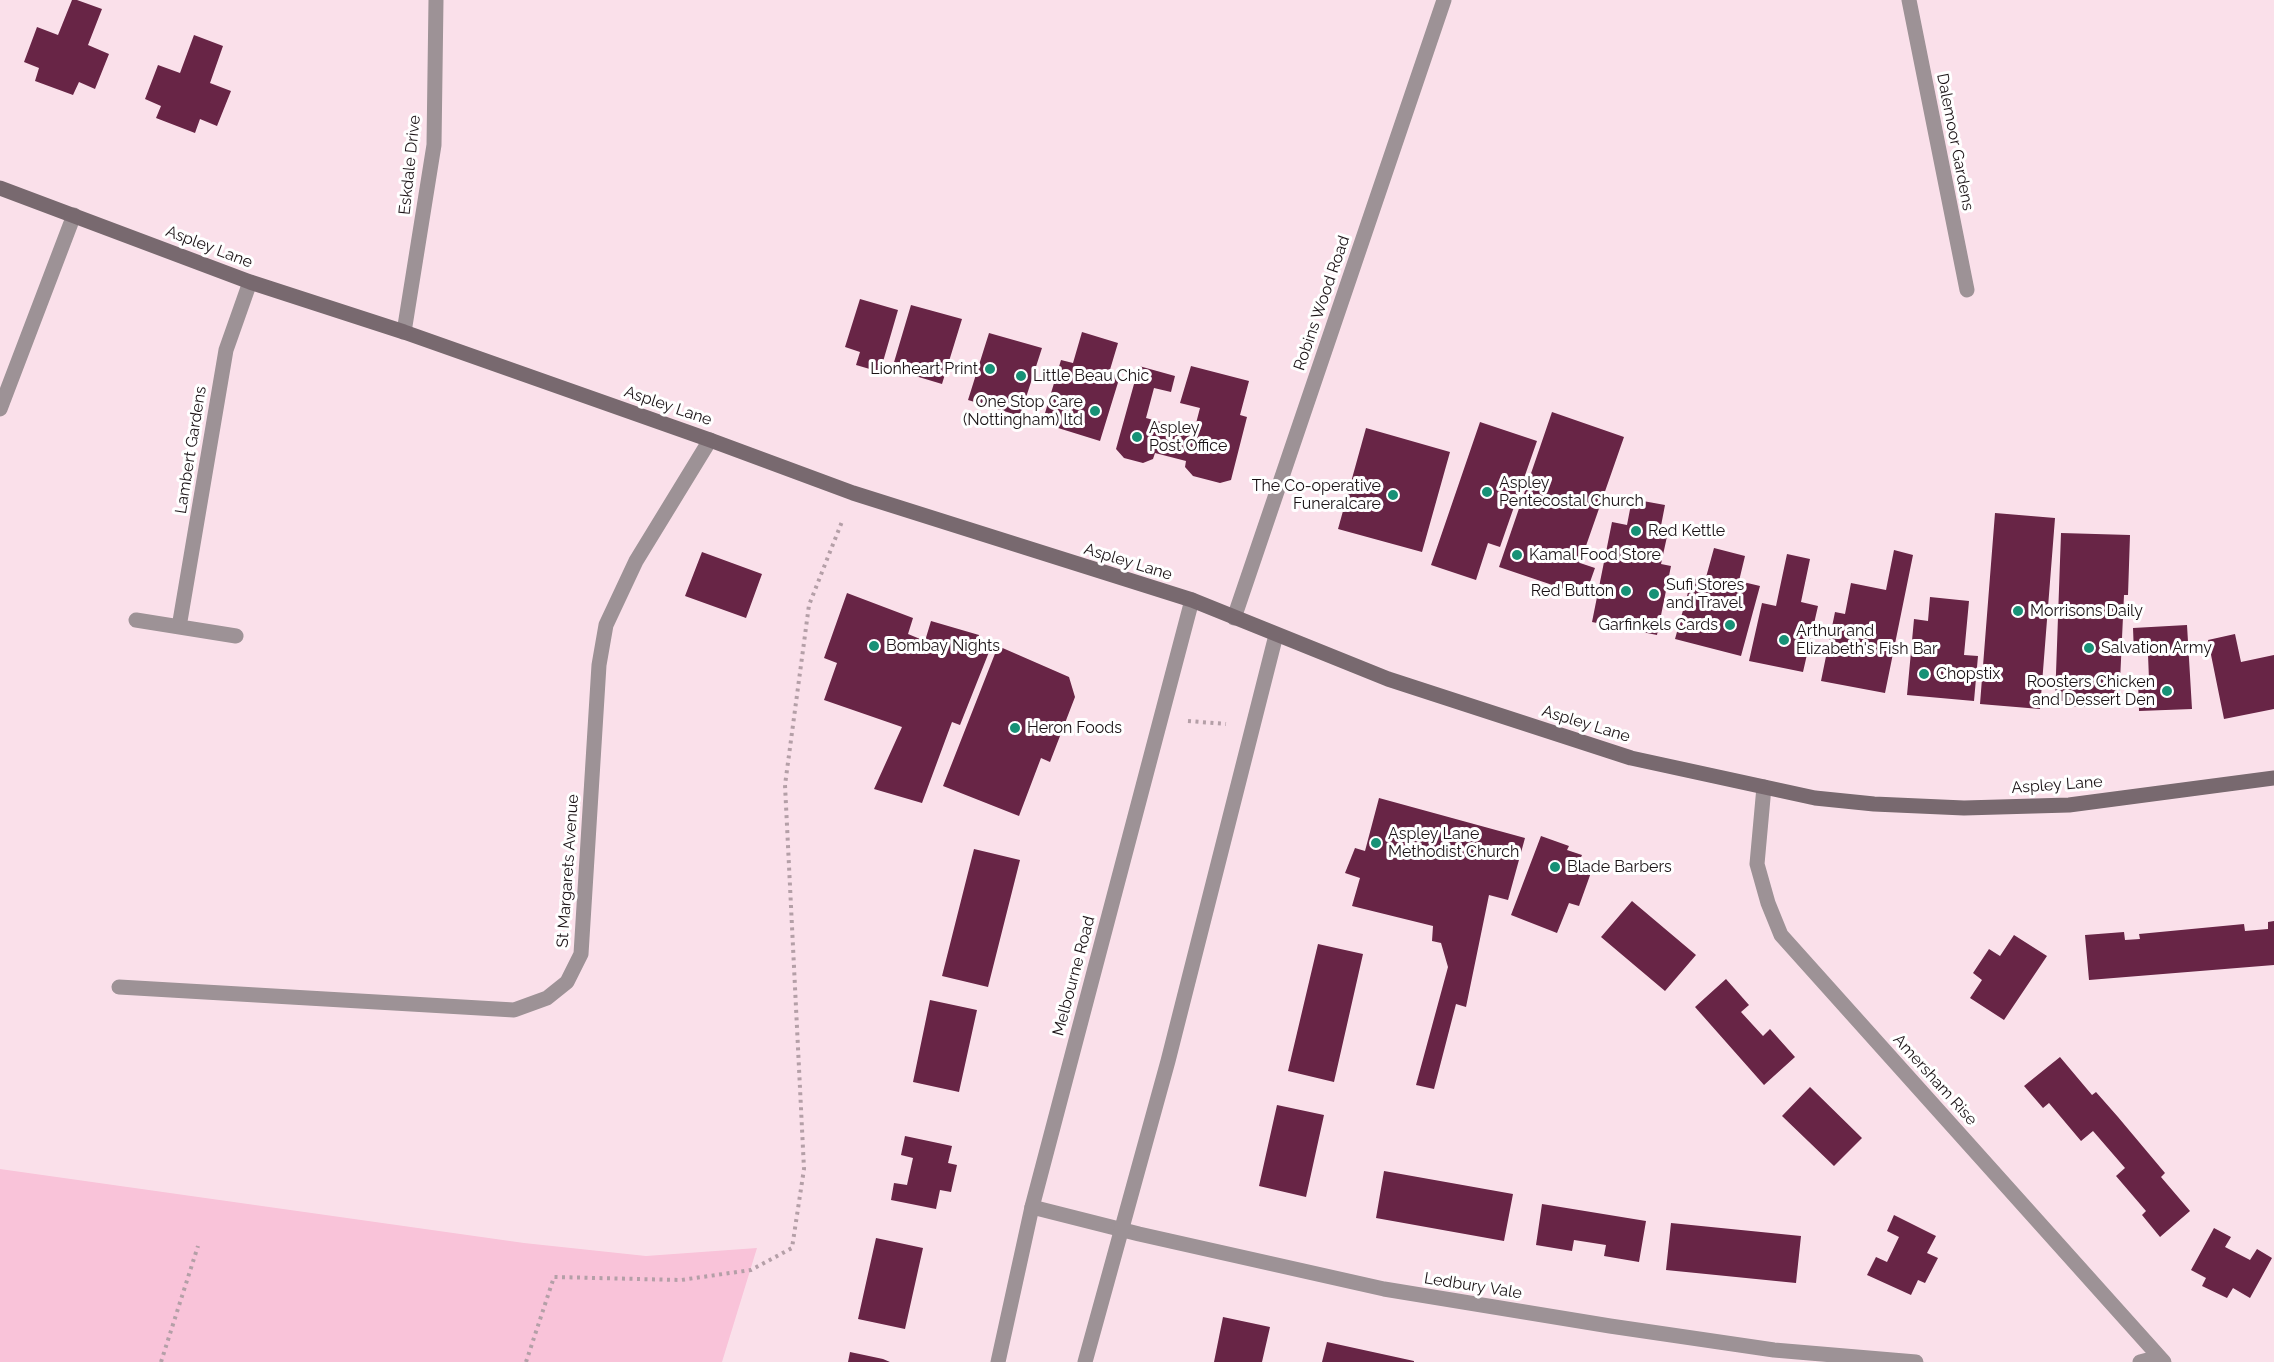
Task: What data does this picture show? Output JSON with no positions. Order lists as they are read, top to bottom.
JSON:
{
  "streets": {
    "main road": ["Aspley Lane"],
    "street": [
      "Dalemoor Gardens",
      "Eskdale Drive",
      "Robins Wood Road",
      "Lambert Gardens",
      "St Margarets Avenue",
      "Melbourne Road",
      "Amersham Rise",
      "Ledbury Vale"
    ]
  },
  "crossings": [
    ["Eskdale Drive", "Aspley Lane"],
    ["Aspley Lane", "Robins Wood Road"],
    ["Aspley Lane", "Lambert Gardens"],
    ["Aspley Lane", "St Margarets Avenue"],
    ["Aspley Lane", "Melbourne Road"],
    ["Aspley Lane", "Amersham Rise"],
    ["Melbourne Road", "Ledbury Vale"]
  ],
  "places": [
    "Lionheart Print",
    "Little Beau Chic",
    "One Stop Care (Nottingham) ltd",
    "Aspley Post Office",
    "Aspley Pentecostal Church",
    "The Co-operative Funeralcare",
    "Red Kettle",
    "Kamal Food Store",
    "Red Button",
    "Sufi Stores and Travel",
    "Morrisons Daily",
    "Garfinkels Cards",
    "Arthur and Elizabeth's Fish Bar",
    "Bombay Nights",
    "Salvation Army",
    "Chopstix",
    "Roosters Chicken and Dessert Den",
    "Heron Foods",
    "Aspley Lane Methodist Church",
    "Blade Barbers"
  ]
}
